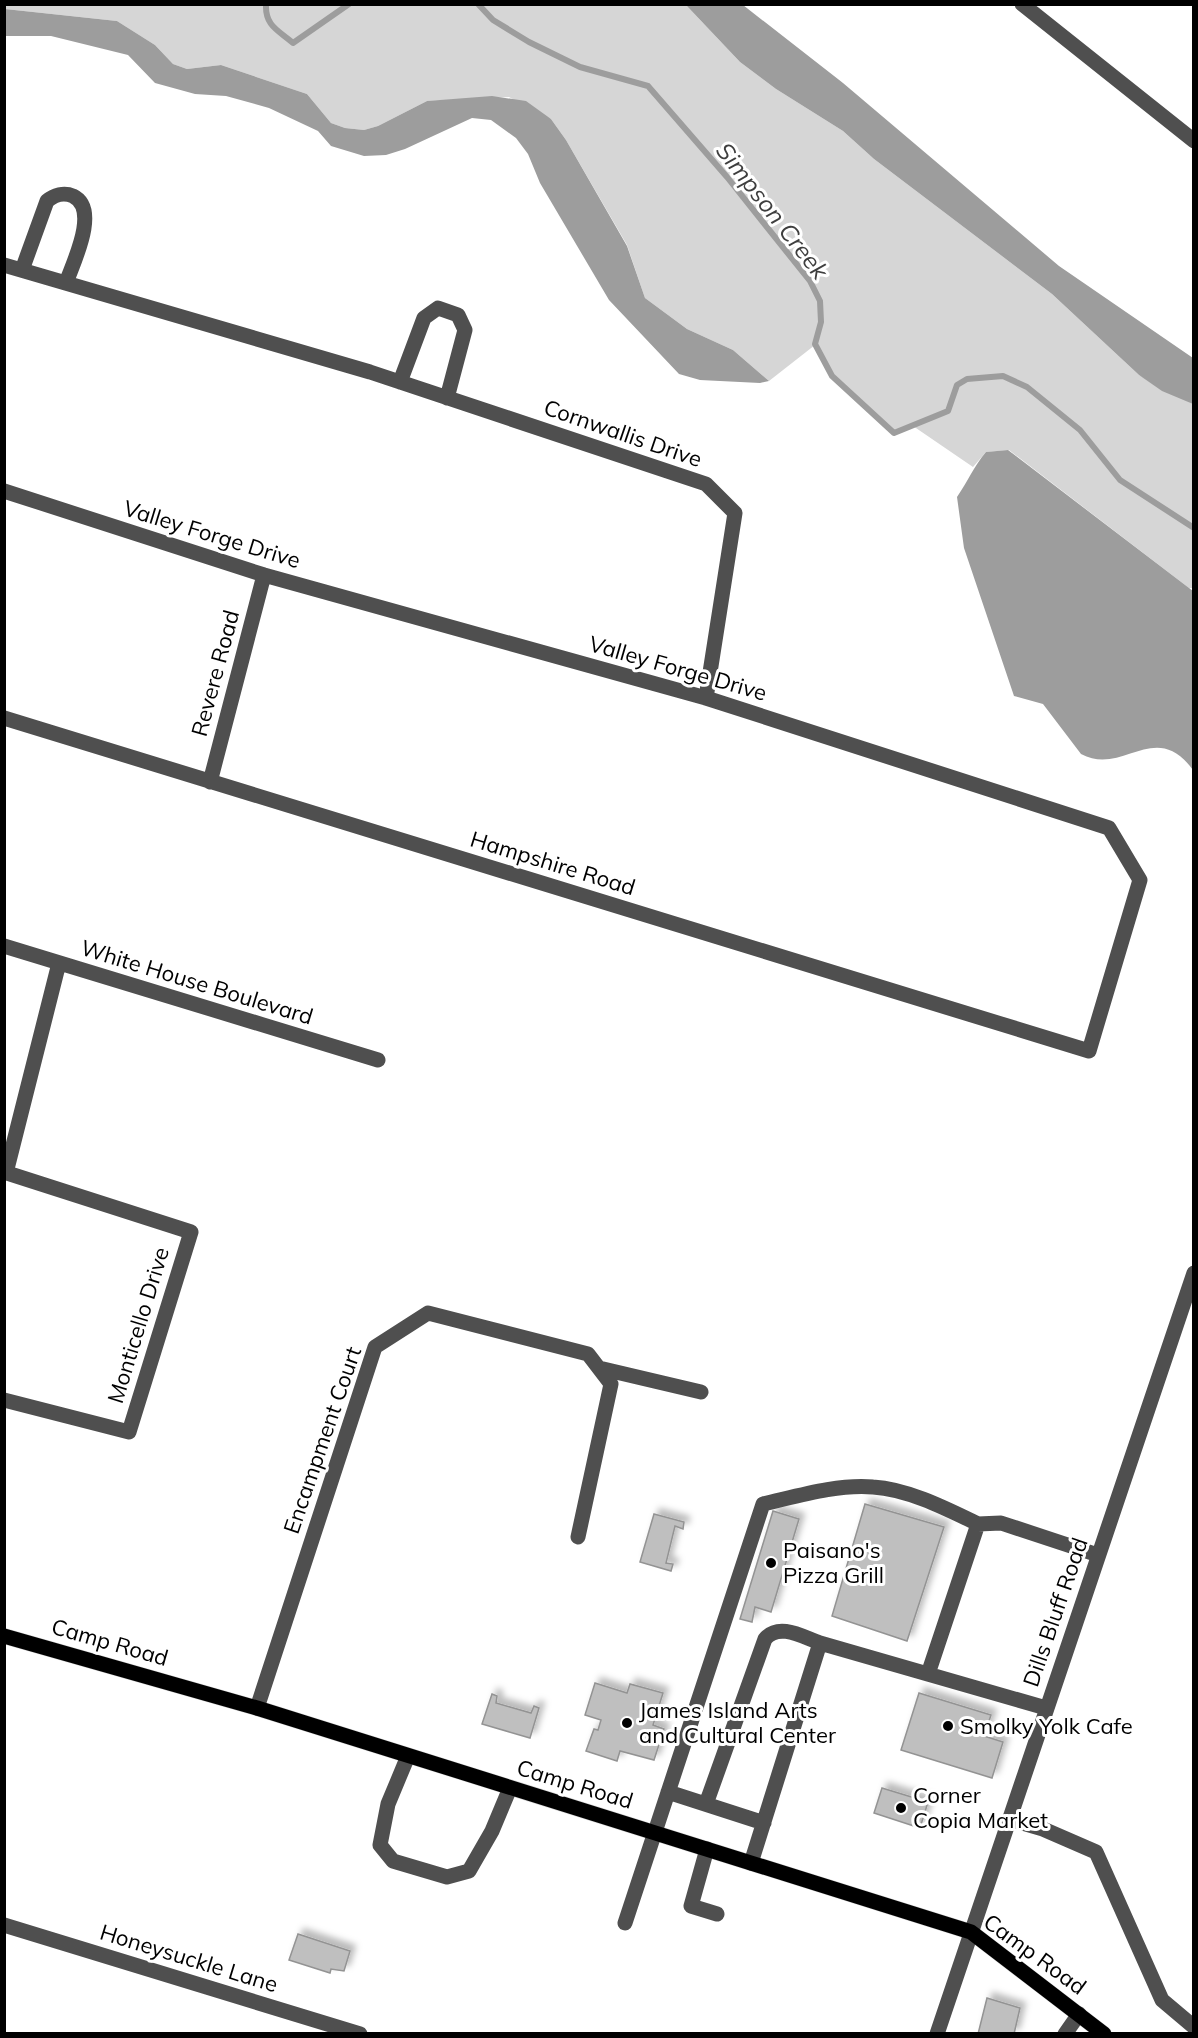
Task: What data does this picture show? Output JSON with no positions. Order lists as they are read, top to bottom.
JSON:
{
  "streets": {
    "main road": ["Camp Road"],
    "street": [
      "Cornwallis Drive",
      "Valley Forge Drive",
      "Revere Road",
      "Hampshire Road",
      "White House Boulevard",
      "Monticello Drive",
      "Encampment Court",
      "Dills Bluff Road",
      "Honeysuckle Lane"
    ]
  },
  "crossings": [
    ["Cornwallis Drive", "Valley Forge Drive"],
    ["Valley Forge Drive", "Revere Road"],
    ["Valley Forge Drive", "Hampshire Road"],
    ["Revere Road", "Hampshire Road"],
    ["Encampment Court", "Camp Road"],
    ["Dills Bluff Road", "Camp Road"]
  ],
  "water": ["Simpson Creek"],
  "places": [
    "Paisano's Pizza Grill",
    "James Island Arts and Cultural Center",
    "Smolky Yolk Cafe",
    "Corner Copia Market"
  ]
}
